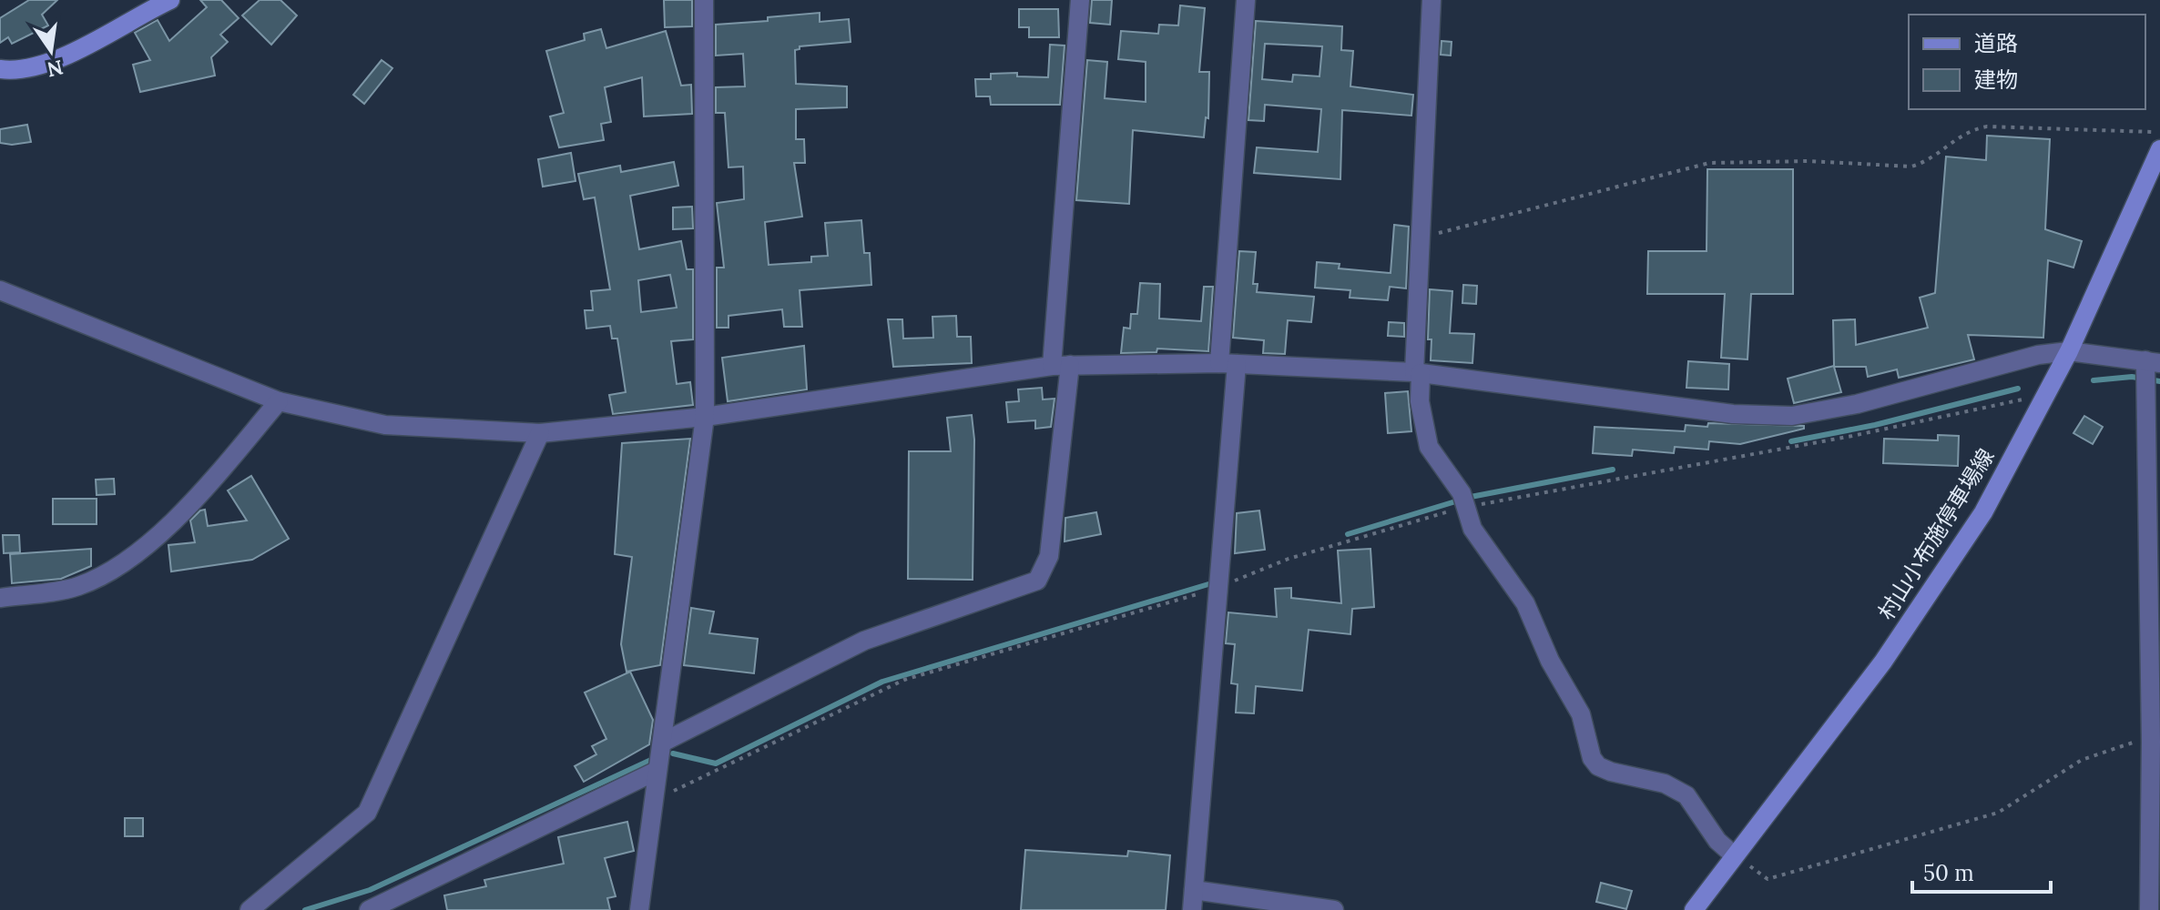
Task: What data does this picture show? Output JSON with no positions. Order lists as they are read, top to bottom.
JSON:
{
  "streets": {
    "main road": ["村山小布施停車場線"]
  },
  "legend": ["道路", "建物"],
  "scale_bar": "50 m",
  "north": "bottom"
}
